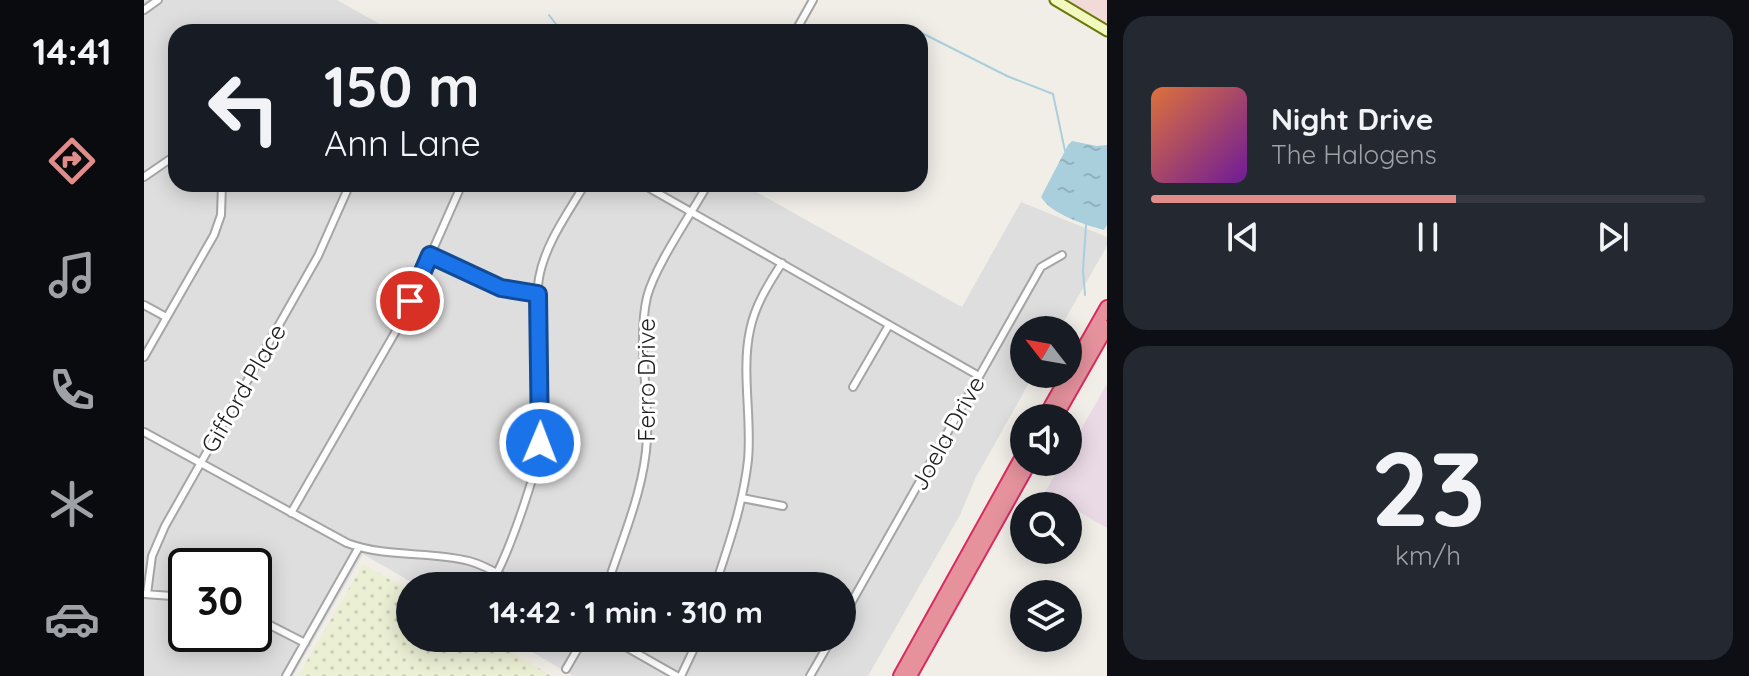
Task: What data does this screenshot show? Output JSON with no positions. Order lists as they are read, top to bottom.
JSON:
{
  "streets": {
    "street": ["Ferro Drive", "Gifford Place", "Joela Drive"]
  },
  "north": "top left",
  "page": {
    "tabs": "14:41",
    "turn": ["150 m", "Ann Lane"],
    "song": ["Night Drive", "The Halogens"],
    "tile": ["23", "km/h"],
    "limit": "30",
    "trip": "14:42 · 1 min · 310 m"
  }
}
